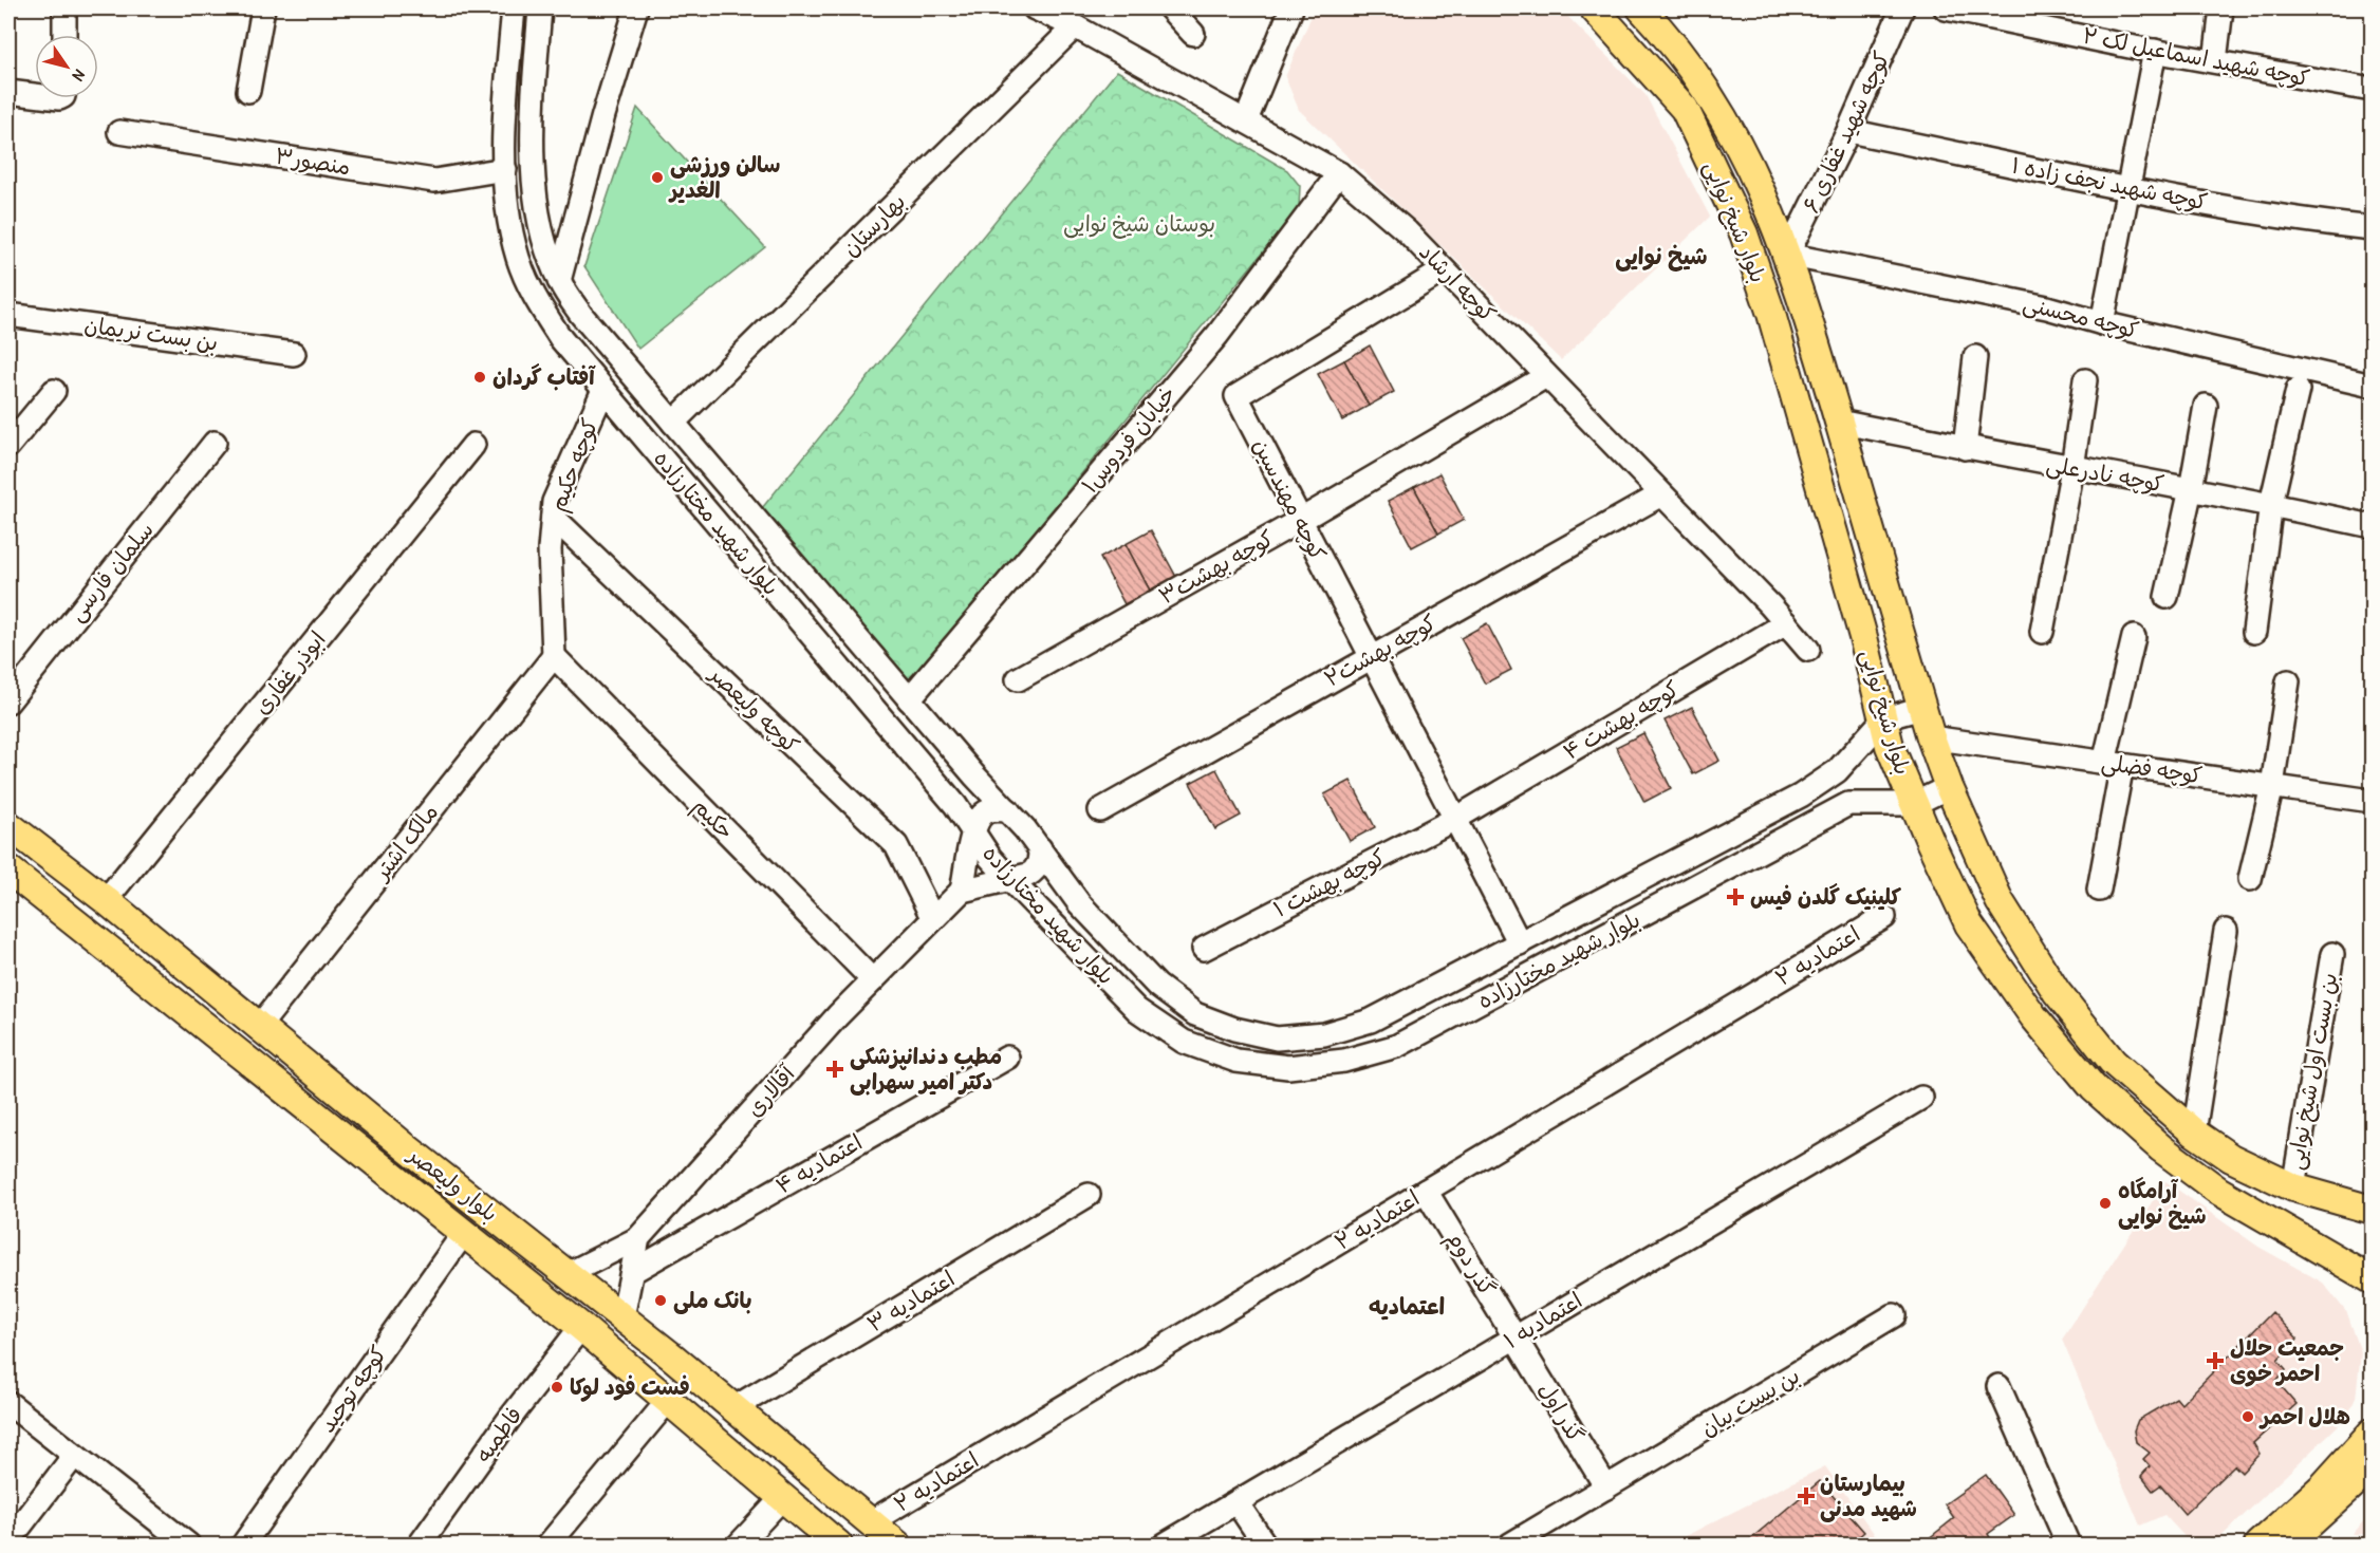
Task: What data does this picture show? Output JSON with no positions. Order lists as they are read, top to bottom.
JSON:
{
  "streets": {
    "main road": ["بلوار شیخ نوایی", "بلوار ولیعصر"],
    "street": [
      "کوچه شهید اسماعیل لک ۲",
      "کوچه شهید غفاری ۶",
      "منصور۳",
      "کوچه شهید نجف زاده ۱",
      "بهارستان",
      "کوچه ارشاد",
      "کوچه محسنی",
      "بن بست نریمان",
      "خیابان فردوس۱",
      "کوچه حکیم",
      "کوچه نادرعلی",
      "کوچه مهندسین",
      "بلوار شهید مختارزاده",
      "کوچه بهشت۳",
      "سلمان فارسی",
      "کوچه بهشت۲",
      "ابوذر غفاری",
      "کوچه ولیعصر",
      "کوچه بهشت ۴",
      "کوچه فضلی",
      "حکیم",
      "مالک اشتر",
      "کوچه بهشت ۱",
      "اعتمادیه ۲",
      "بن بست اول شیخ نوایی",
      "آقالاری",
      "اعتمادیه ۴",
      "گذر دوم",
      "اعتمادیه ۳",
      "اعتمادیه ۱",
      "کوچه توحید",
      "بن بست بیان",
      "گذر اول",
      "فاطمیه"
    ]
  },
  "crossings": [
    ["کوچه شهید غفاری ۶", "کوچه شهید نجف زاده ۱"],
    ["کوچه شهید غفاری ۶", "بلوار شیخ نوایی"],
    ["کوچه شهید غفاری ۶", "کوچه محسنی"],
    ["منصور۳", "بلوار شهید مختارزاده"],
    ["بلوار شیخ نوایی", "کوچه محسنی"],
    ["بلوار شیخ نوایی", "کوچه نادرعلی"],
    ["بلوار شیخ نوایی", "بلوار شهید مختارزاده"],
    ["بلوار شیخ نوایی", "کوچه فضلی"],
    ["بلوار شیخ نوایی", "بن بست اول شیخ نوایی"],
    ["بهارستان", "کوچه ارشاد"],
    ["بهارستان", "بلوار شهید مختارزاده"],
    ["کوچه ارشاد", "خیابان فردوس۱"],
    ["کوچه ارشاد", "کوچه مهندسین"],
    ["کوچه ارشاد", "کوچه بهشت۳"],
    ["کوچه ارشاد", "کوچه بهشت۲"],
    ["کوچه ارشاد", "کوچه بهشت ۴"],
    ["خیابان فردوس۱", "بلوار شهید مختارزاده"],
    ["کوچه حکیم", "بلوار شهید مختارزاده"],
    ["کوچه حکیم", "کوچه ولیعصر"],
    ["کوچه حکیم", "حکیم"],
    ["کوچه حکیم", "مالک اشتر"],
    ["کوچه مهندسین", "بلوار شهید مختارزاده"],
    ["کوچه مهندسین", "کوچه بهشت۳"],
    ["کوچه مهندسین", "کوچه بهشت۲"],
    ["کوچه مهندسین", "کوچه بهشت ۴"],
    ["کوچه مهندسین", "کوچه بهشت ۱"],
    ["ابوذر غفاری", "بلوار ولیعصر"],
    ["کوچه ولیعصر", "آقالاری"],
    ["کوچه بهشت ۴", "کوچه بهشت ۱"],
    ["حکیم", "مالک اشتر"],
    ["حکیم", "آقالاری"],
    ["مالک اشتر", "بلوار ولیعصر"],
    ["اعتمادیه ۲", "بلوار ولیعصر"],
    ["اعتمادیه ۲", "گذر دوم"],
    ["بلوار ولیعصر", "اعتمادیه ۳"],
    ["بلوار ولیعصر", "کوچه توحید"],
    ["بلوار ولیعصر", "فاطمیه"],
    ["گذر دوم", "اعتمادیه ۱"],
    ["گذر دوم", "گذر اول"],
    ["اعتمادیه ۱", "گذر اول"],
    ["بن بست بیان", "گذر اول"]
  ],
  "districts": ["شیخ نوایی", "اعتمادیه"],
  "parks": ["بوستان شیخ نوایی"],
  "places": {
    "other": [
      "سالن ورزشی الغدیر",
      "آفتاب گردان",
      "آرامگاه شیخ نوایی",
      "بانک ملی",
      "فست فود لوکا",
      "هلال احمر"
    ],
    "health": [
      "کلینیک گلدن فیس",
      "مطب دندانپزشکی دکتر امیر سهرابی",
      "جمعیت حلال احمر خوی",
      "بیمارستان شهید مدنی"
    ]
  },
  "north": "bottom right"
}
